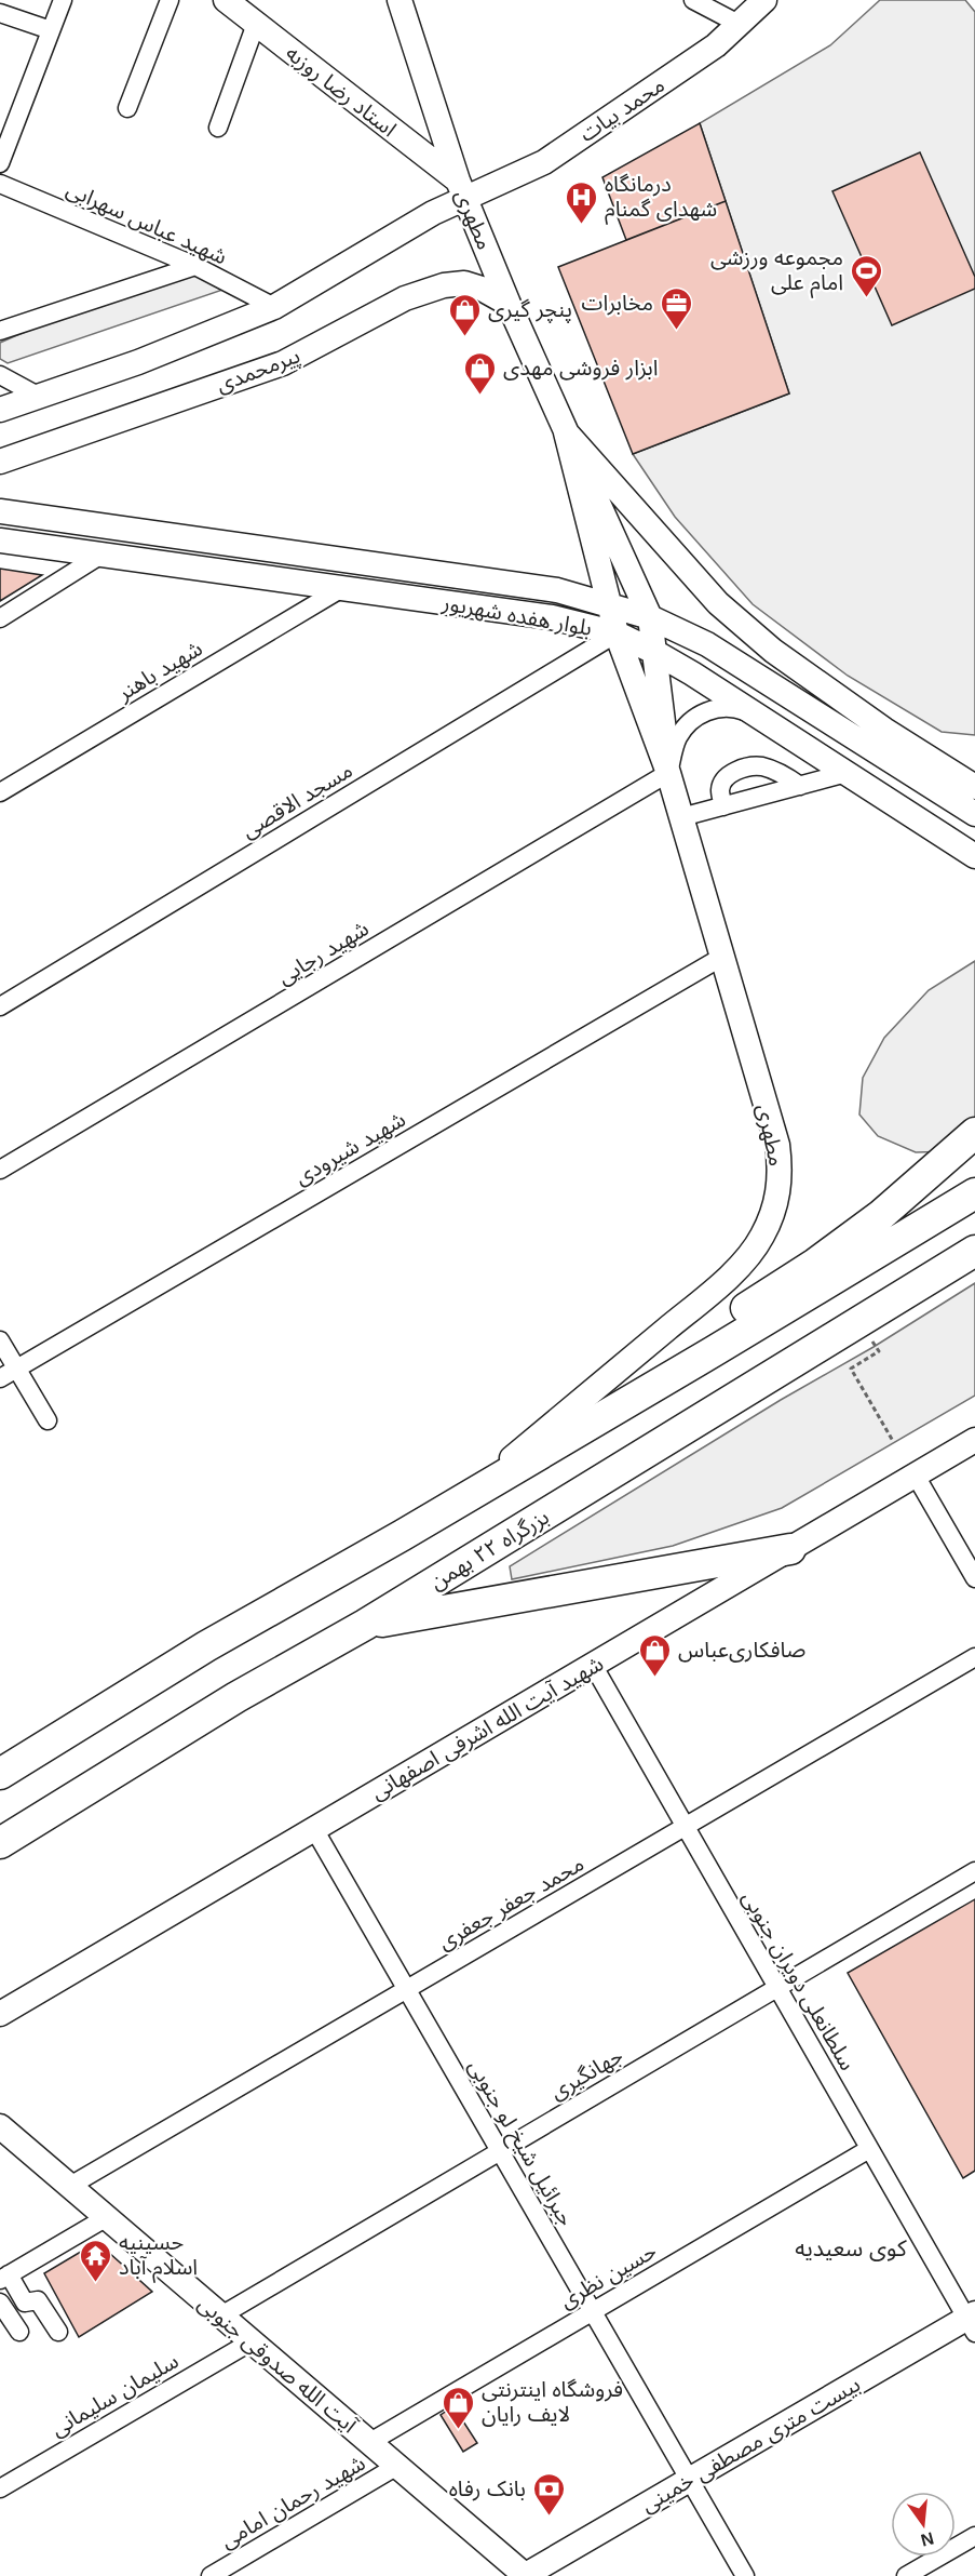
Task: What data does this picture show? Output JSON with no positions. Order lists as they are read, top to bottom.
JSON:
{
  "streets": {
    "highway": ["بزرگراه ۲۲ بهمن"],
    "main road": [
      "استاد رضا روزبه",
      "محمد بیات",
      "مطهری",
      "پیرمحمدی",
      "بلوار هفده شهریور",
      "شهید آیت الله اشرفی اصفهانی",
      "آیت الله صدوقی جنوبی",
      "بیست متری مصطفی خمینی"
    ],
    "street": [
      "شهید عباس سهرابی",
      "شهید باهنر",
      "مسجد الاقصی",
      "شهید رجایی",
      "شهید شیرودی",
      "محمد جعفر جعفری",
      "سلطانعلی دویران جنوبی",
      "جهانگیری",
      "جبرائیل شیخ لو جنوبی",
      "حسین نظری",
      "سلیمان سلیمانی",
      "شهید رحمان امامی"
    ]
  },
  "crossings": [
    ["استاد رضا روزبه", "محمد بیات"],
    ["استاد رضا روزبه", "مطهری"],
    ["محمد بیات", "مطهری"],
    ["مطهری", "پیرمحمدی"],
    ["مطهری", "شهید رجایی"],
    ["مطهری", "شهید شیرودی"],
    ["بلوار هفده شهریور", "شهید باهنر"],
    ["بلوار هفده شهریور", "مسجد الاقصی"],
    ["شهید آیت الله اشرفی اصفهانی", "سلطانعلی دویران جنوبی"],
    ["شهید آیت الله اشرفی اصفهانی", "جبرائیل شیخ لو جنوبی"],
    ["محمد جعفر جعفری", "سلطانعلی دویران جنوبی"],
    ["محمد جعفر جعفری", "جبرائیل شیخ لو جنوبی"],
    ["محمد جعفر جعفری", "آیت الله صدوقی جنوبی"],
    ["سلطانعلی دویران جنوبی", "جهانگیری"],
    ["سلطانعلی دویران جنوبی", "حسین نظری"],
    ["سلطانعلی دویران جنوبی", "بیست متری مصطفی خمینی"],
    ["جهانگیری", "جبرائیل شیخ لو جنوبی"],
    ["جهانگیری", "آیت الله صدوقی جنوبی"],
    ["جبرائیل شیخ لو جنوبی", "حسین نظری"],
    ["جبرائیل شیخ لو جنوبی", "بیست متری مصطفی خمینی"],
    ["حسین نظری", "آیت الله صدوقی جنوبی"],
    ["آیت الله صدوقی جنوبی", "سلیمان سلیمانی"],
    ["آیت الله صدوقی جنوبی", "بیست متری مصطفی خمینی"],
    ["آیت الله صدوقی جنوبی", "شهید رحمان امامی"]
  ],
  "districts": ["کوی سعیدیه"],
  "places": {
    "hospital": ["درمانگاه شهدای گمنام"],
    "sports": ["مجموعه ورزشی امام علی"],
    "office": ["مخابرات"],
    "shop": [
      "پنچر گیری",
      "ابزار فروشی مهدی",
      "صافکاری‌عباس",
      "فروشگاه اینترنتی لایف رایان"
    ],
    "temple": ["حسینیه اسلام آباد"],
    "bank": ["بانک رفاه"]
  },
  "north": "bottom"
}
